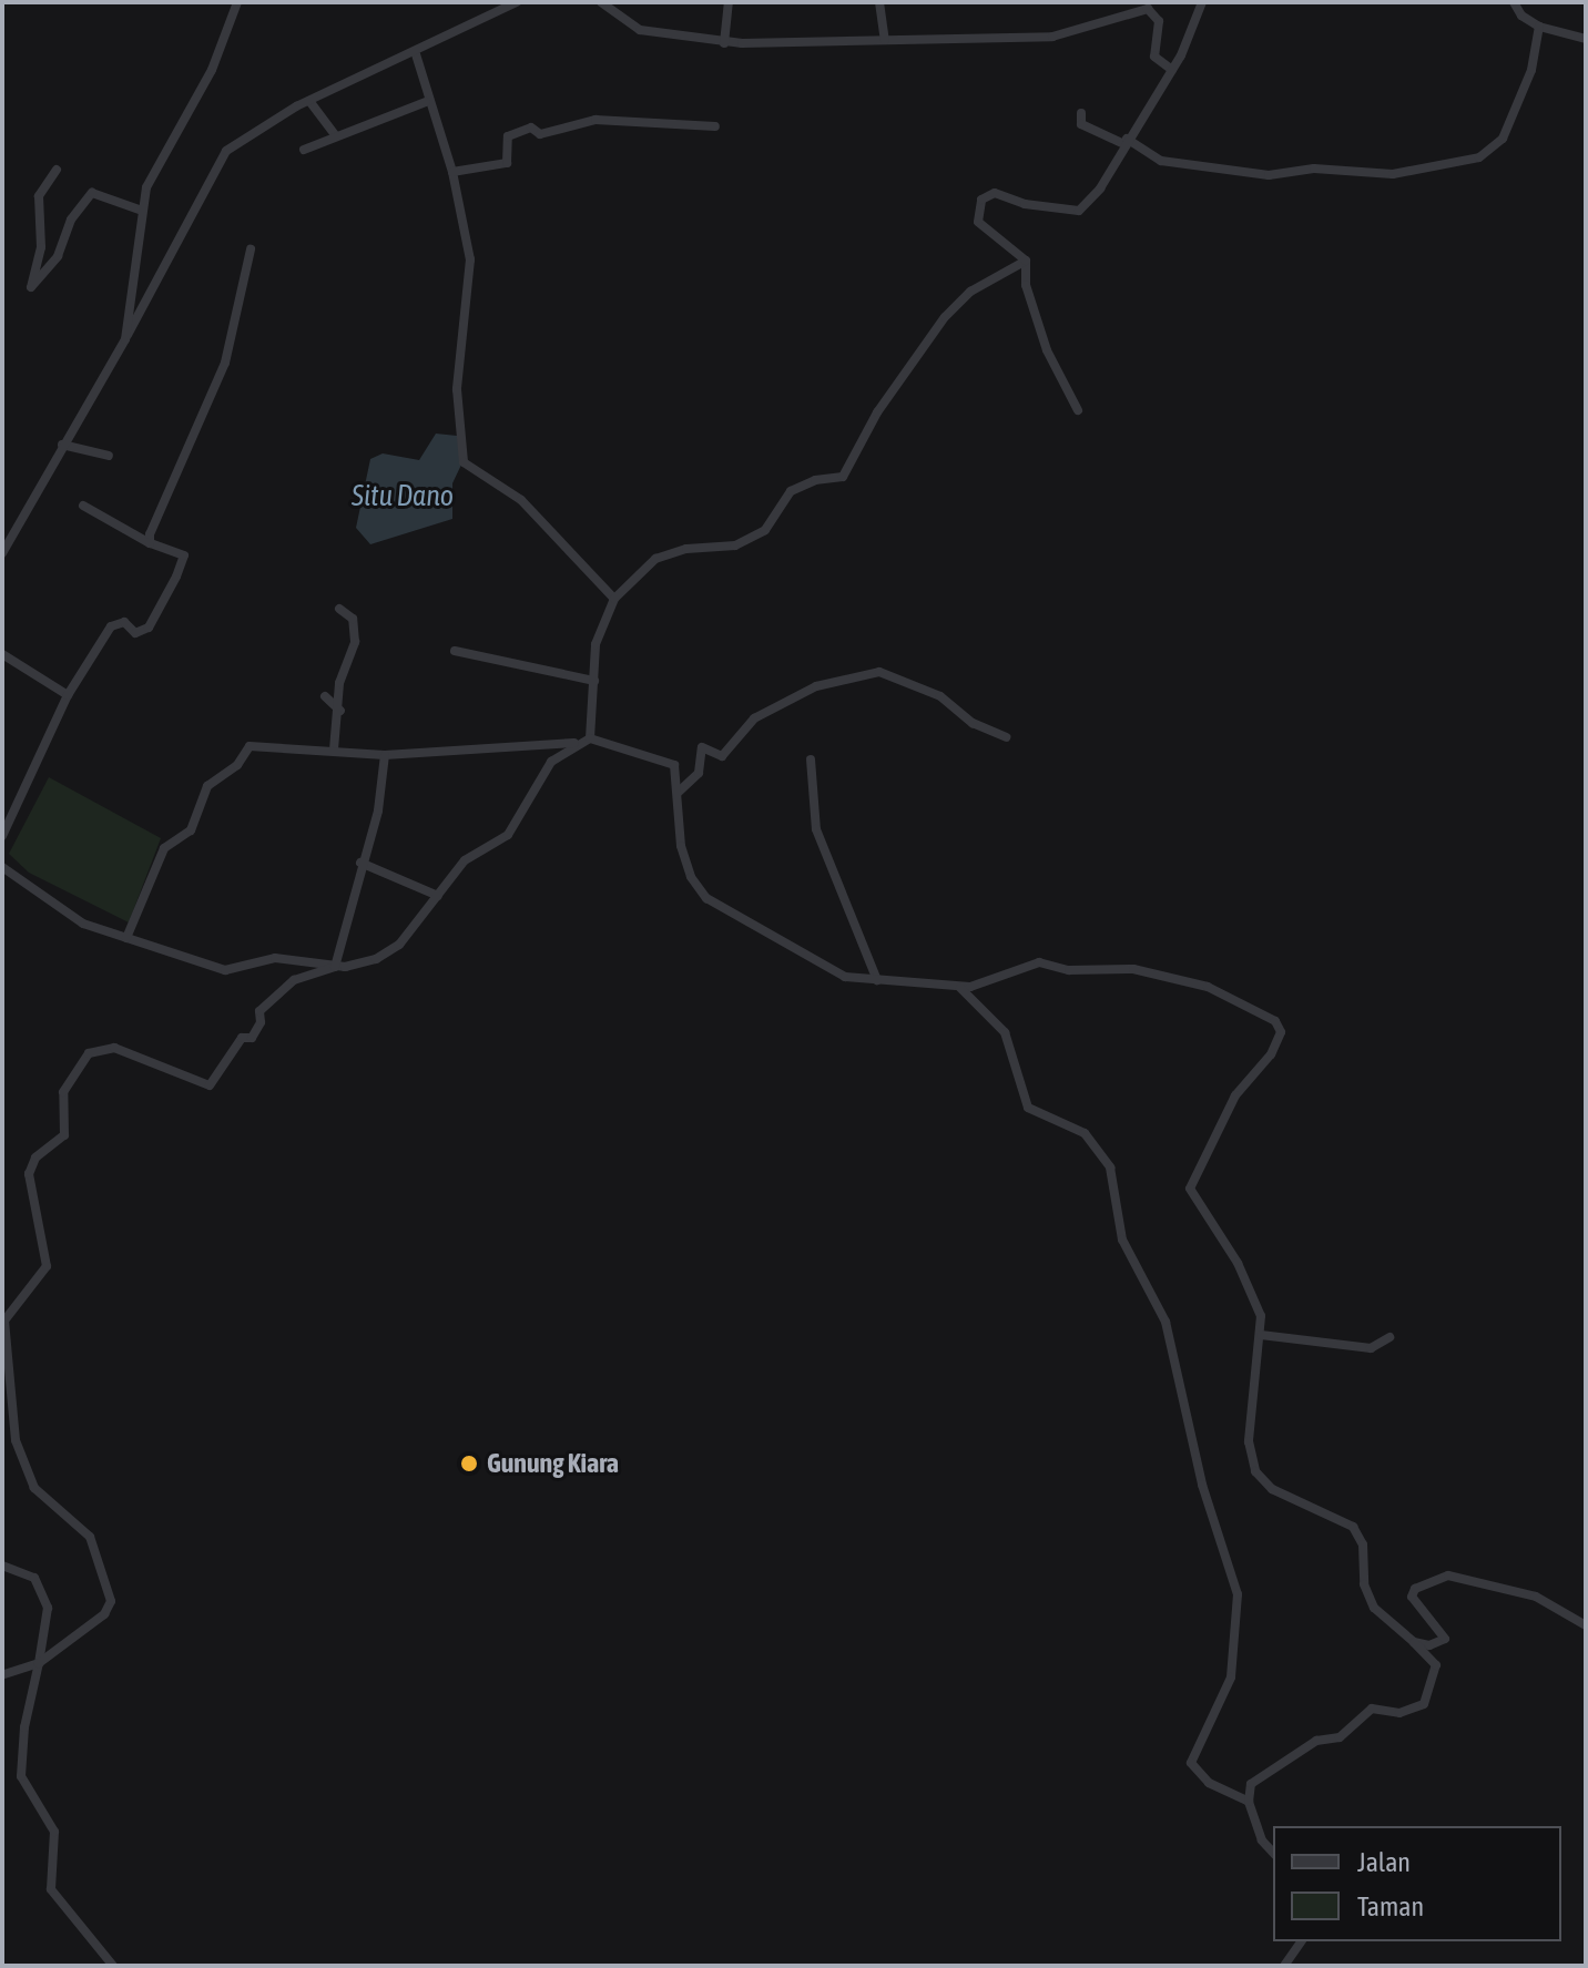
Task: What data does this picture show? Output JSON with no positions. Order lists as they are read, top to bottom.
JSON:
{
  "water": ["Situ Dano"],
  "places": ["Gunung Kiara"],
  "legend": ["Jalan", "Taman"]
}
